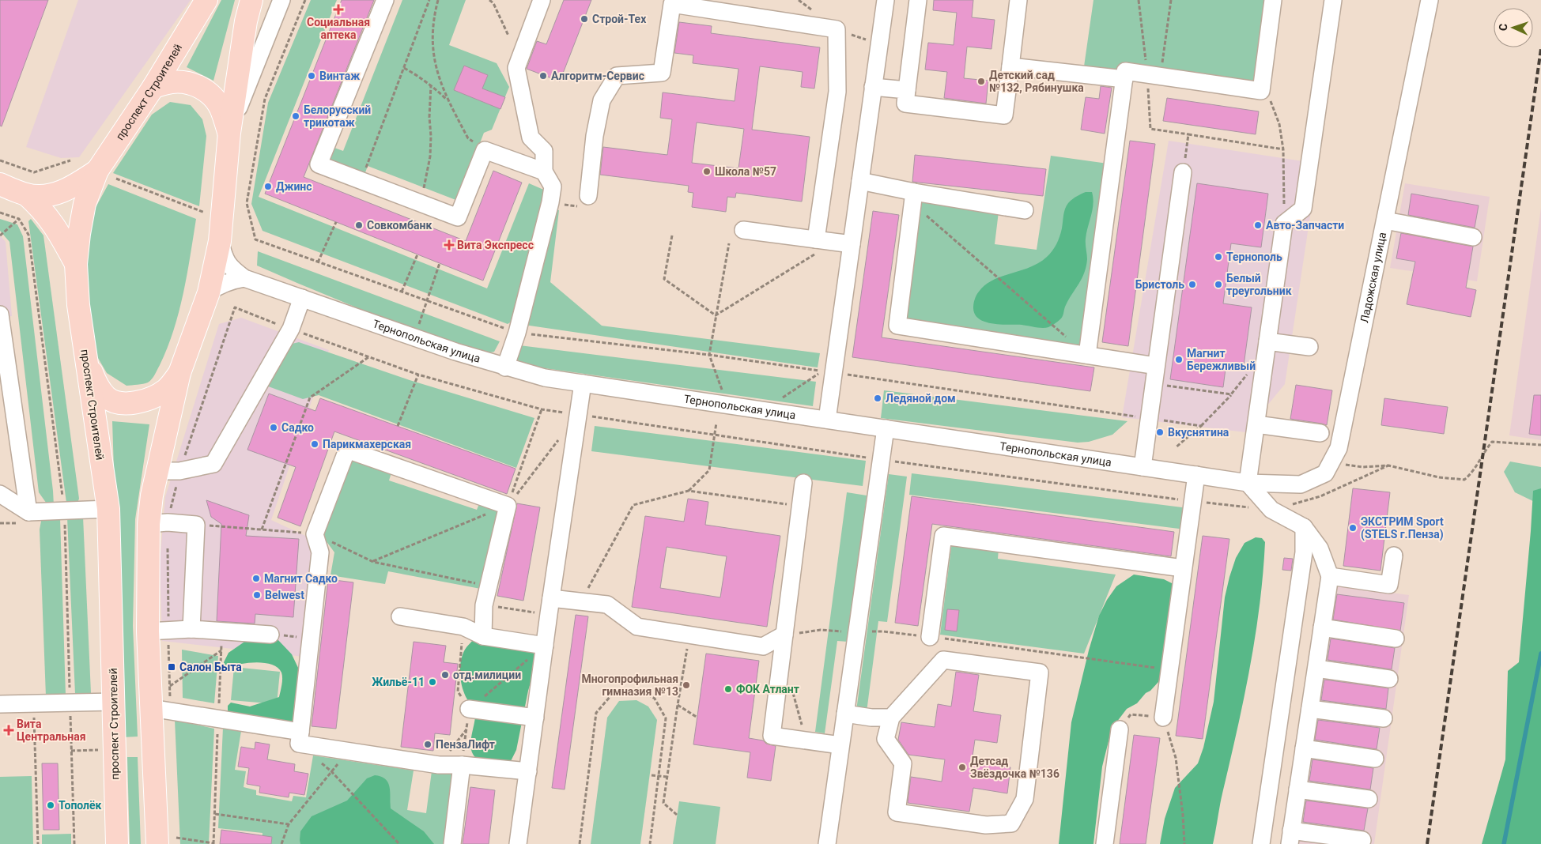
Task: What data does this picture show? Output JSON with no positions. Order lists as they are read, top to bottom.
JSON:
{
  "streets": {
    "main road": ["проспект Строителей"],
    "street": ["Ладожская улица", "Тернопольская улица"]
  },
  "crossings": [
    ["Ладожская улица", "Тернопольская улица"]
  ],
  "places": {
    "health": ["Социальная аптека", "Вита Экспресс", "Вита Центральная"],
    "other": [
      "Строй-Тех",
      "Винтаж",
      "Алгоритм-Сервис",
      "Детский сад №132, Рябинушка",
      "Белорусский трикотаж",
      "Школа №57",
      "Джинс",
      "Совкомбанк",
      "Авто-Запчасти",
      "Тернополь",
      "Бристоль",
      "Белый треугольник",
      "Магнит Бережливый",
      "Ледяной дом",
      "Садко",
      "Вкуснятина",
      "Парикмахерская",
      "ЭКСТРИМ Sport (STELS г.Пенза)",
      "Магнит Садко",
      "Belwest",
      "отд.милиции",
      "Жильё-11",
      "Многопрофильная гимназия №13",
      "ФОК Атлант",
      "ПензаЛифт",
      "Детсад Звёздочка №136",
      "Тополёк"
    ],
    "transit": ["Салон Быта"]
  },
  "north": "left"
}
